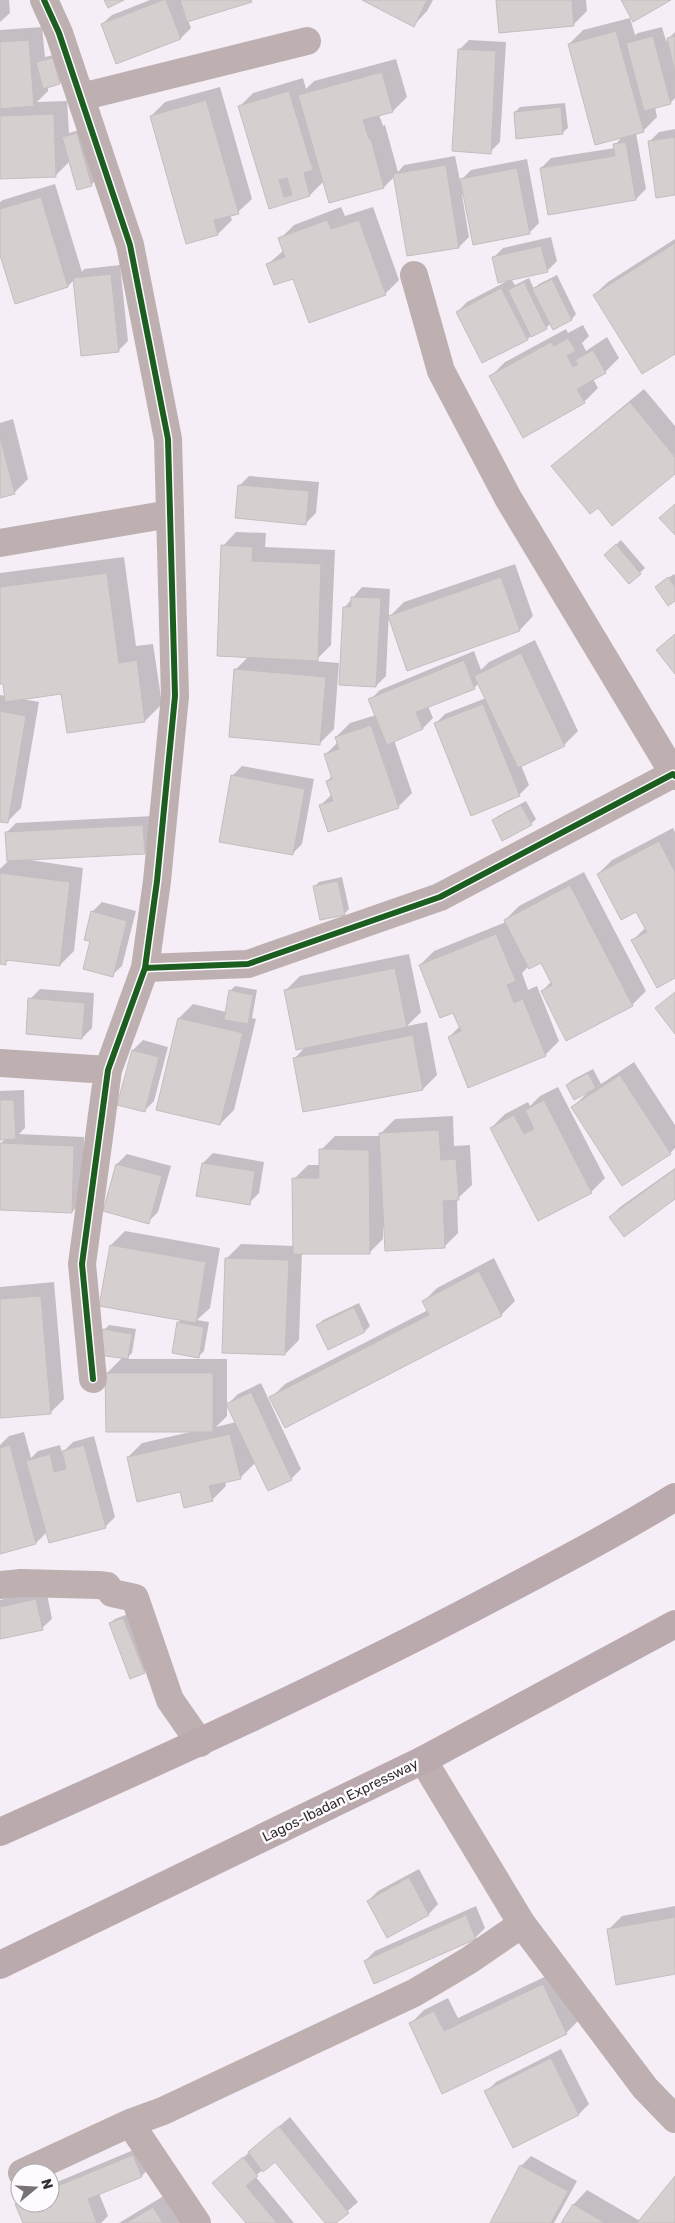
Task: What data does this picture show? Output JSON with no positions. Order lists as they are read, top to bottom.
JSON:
{
  "streets": {
    "highway": ["Lagos-Ibadan Expressway"]
  },
  "north": "right"
}
